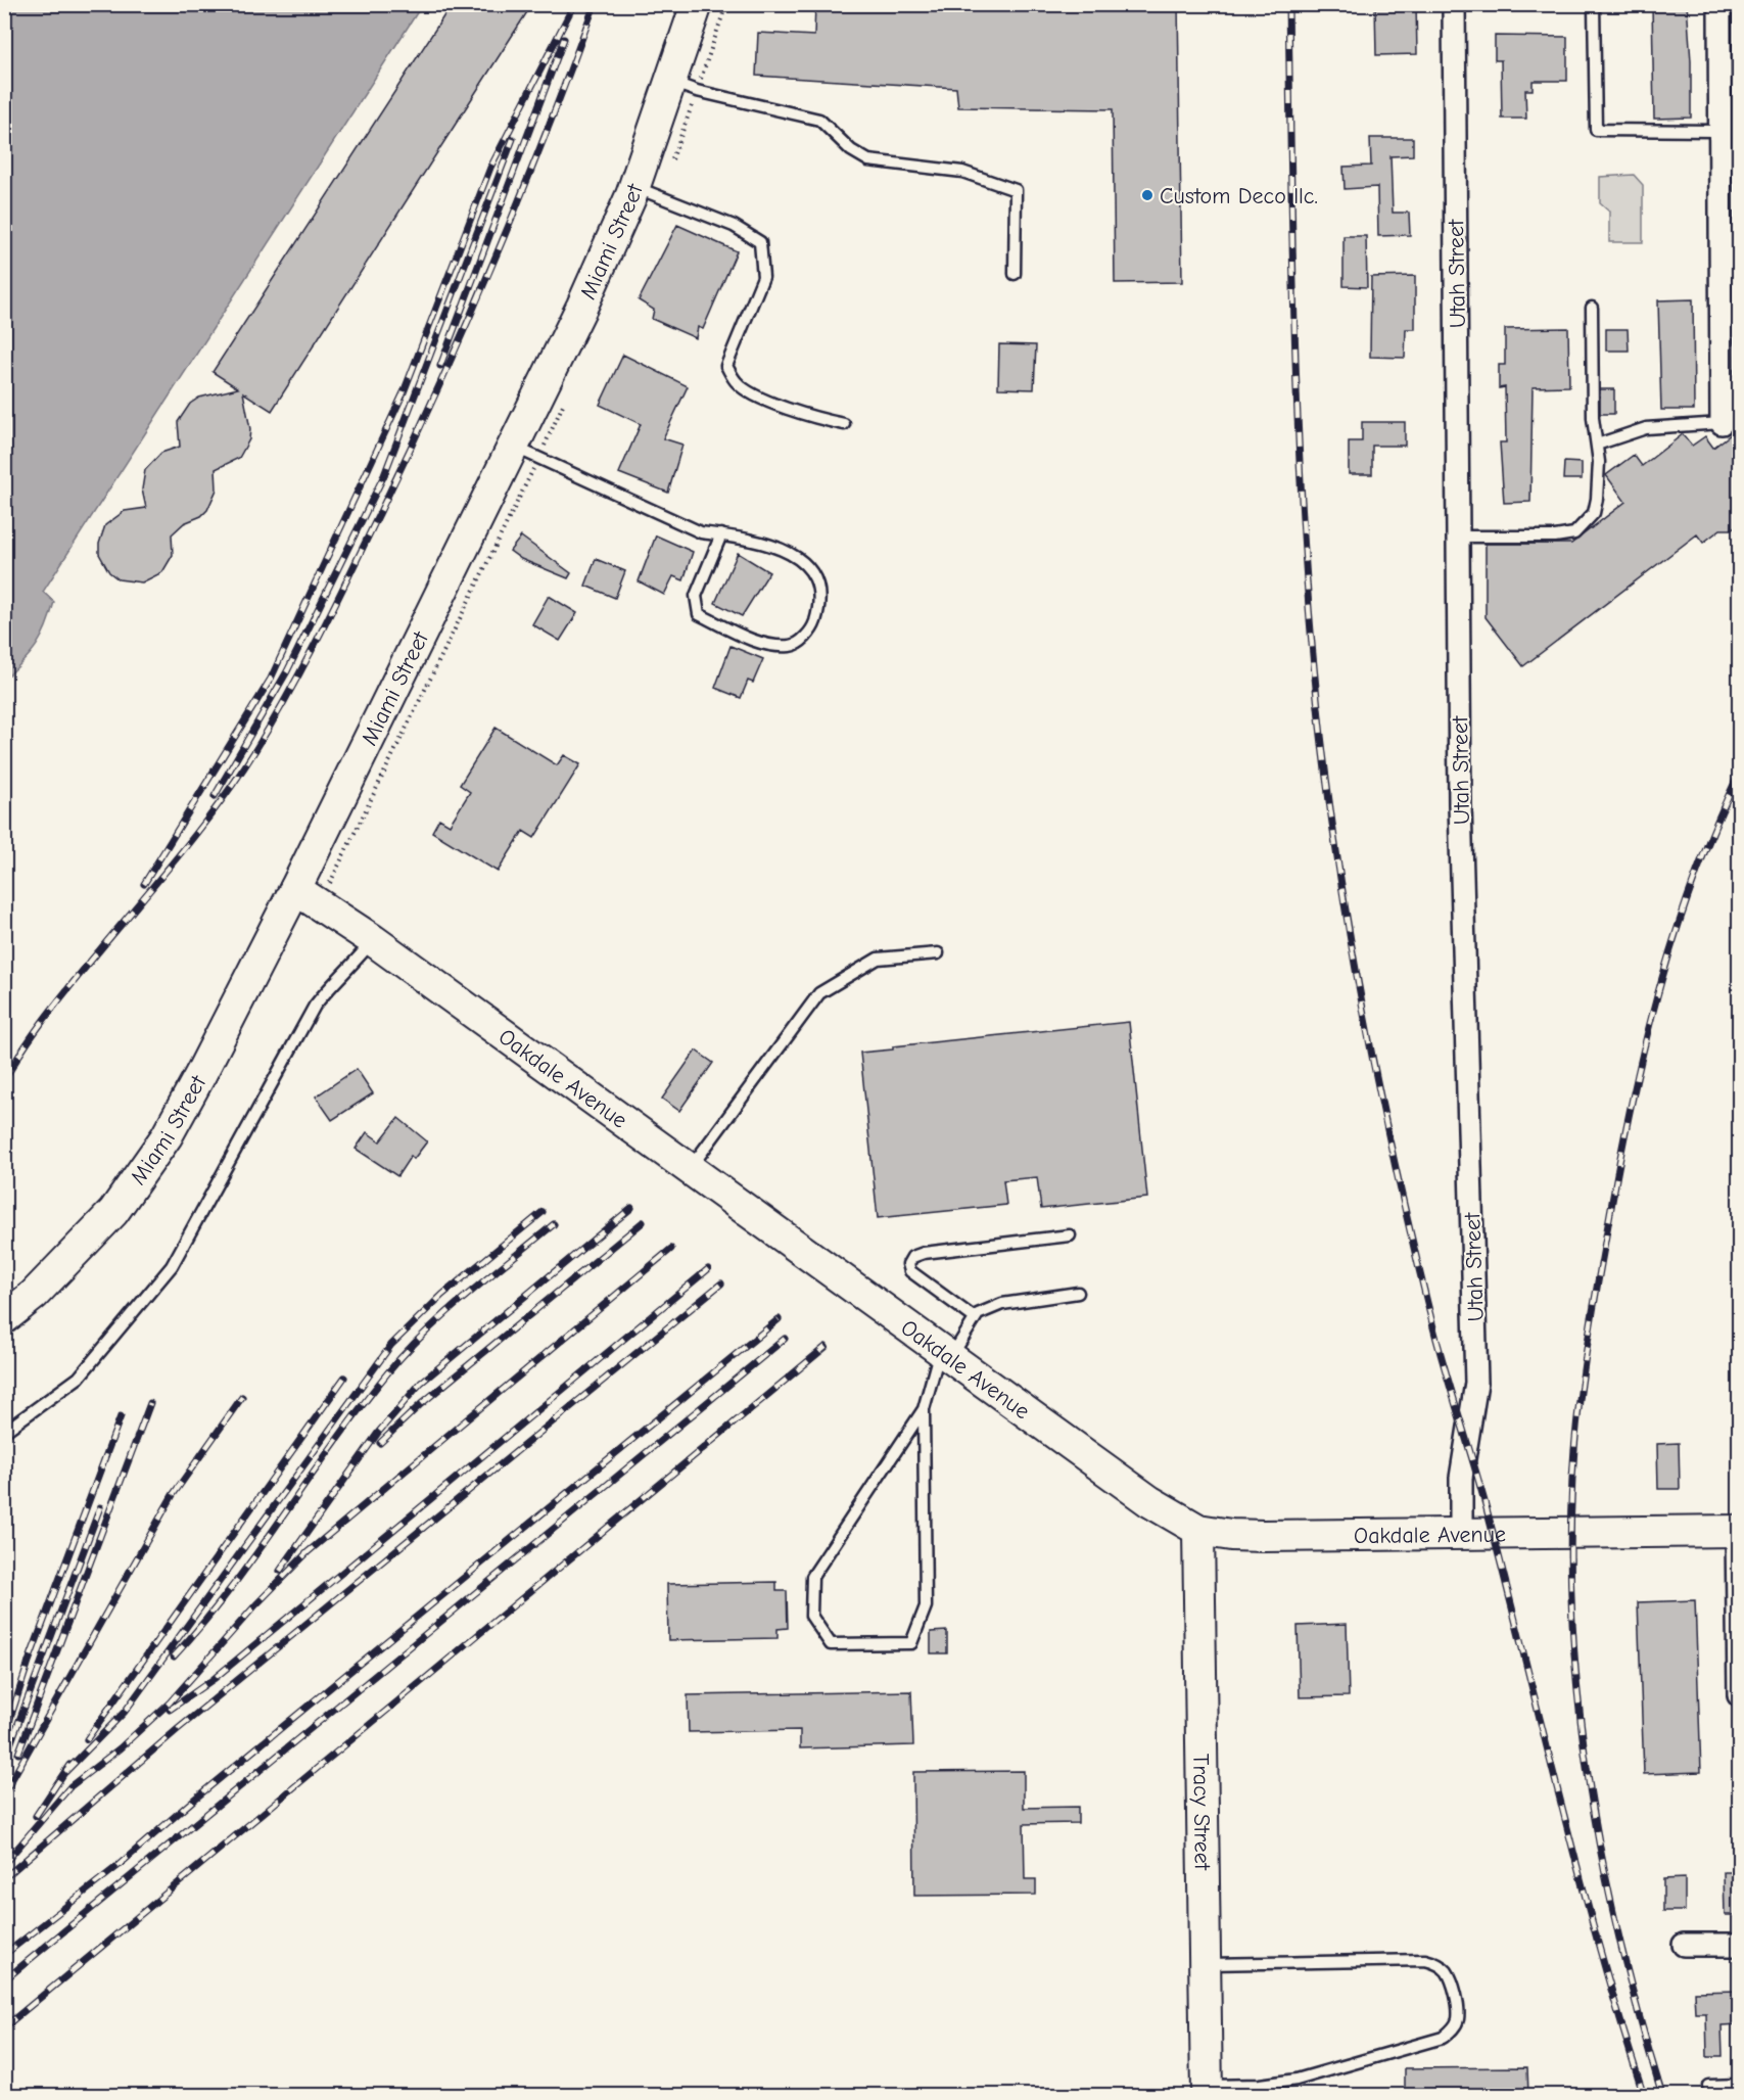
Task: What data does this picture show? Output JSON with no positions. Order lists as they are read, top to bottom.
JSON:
{
  "streets": {
    "street": [
      "Miami Street",
      "Utah Street",
      "Oakdale Avenue",
      "Tracy Street"
    ]
  },
  "crossings": [
    ["Miami Street", "Oakdale Avenue"],
    ["Utah Street", "Oakdale Avenue"],
    ["Oakdale Avenue", "Tracy Street"]
  ],
  "places": ["Custom Deco llc."]
}
